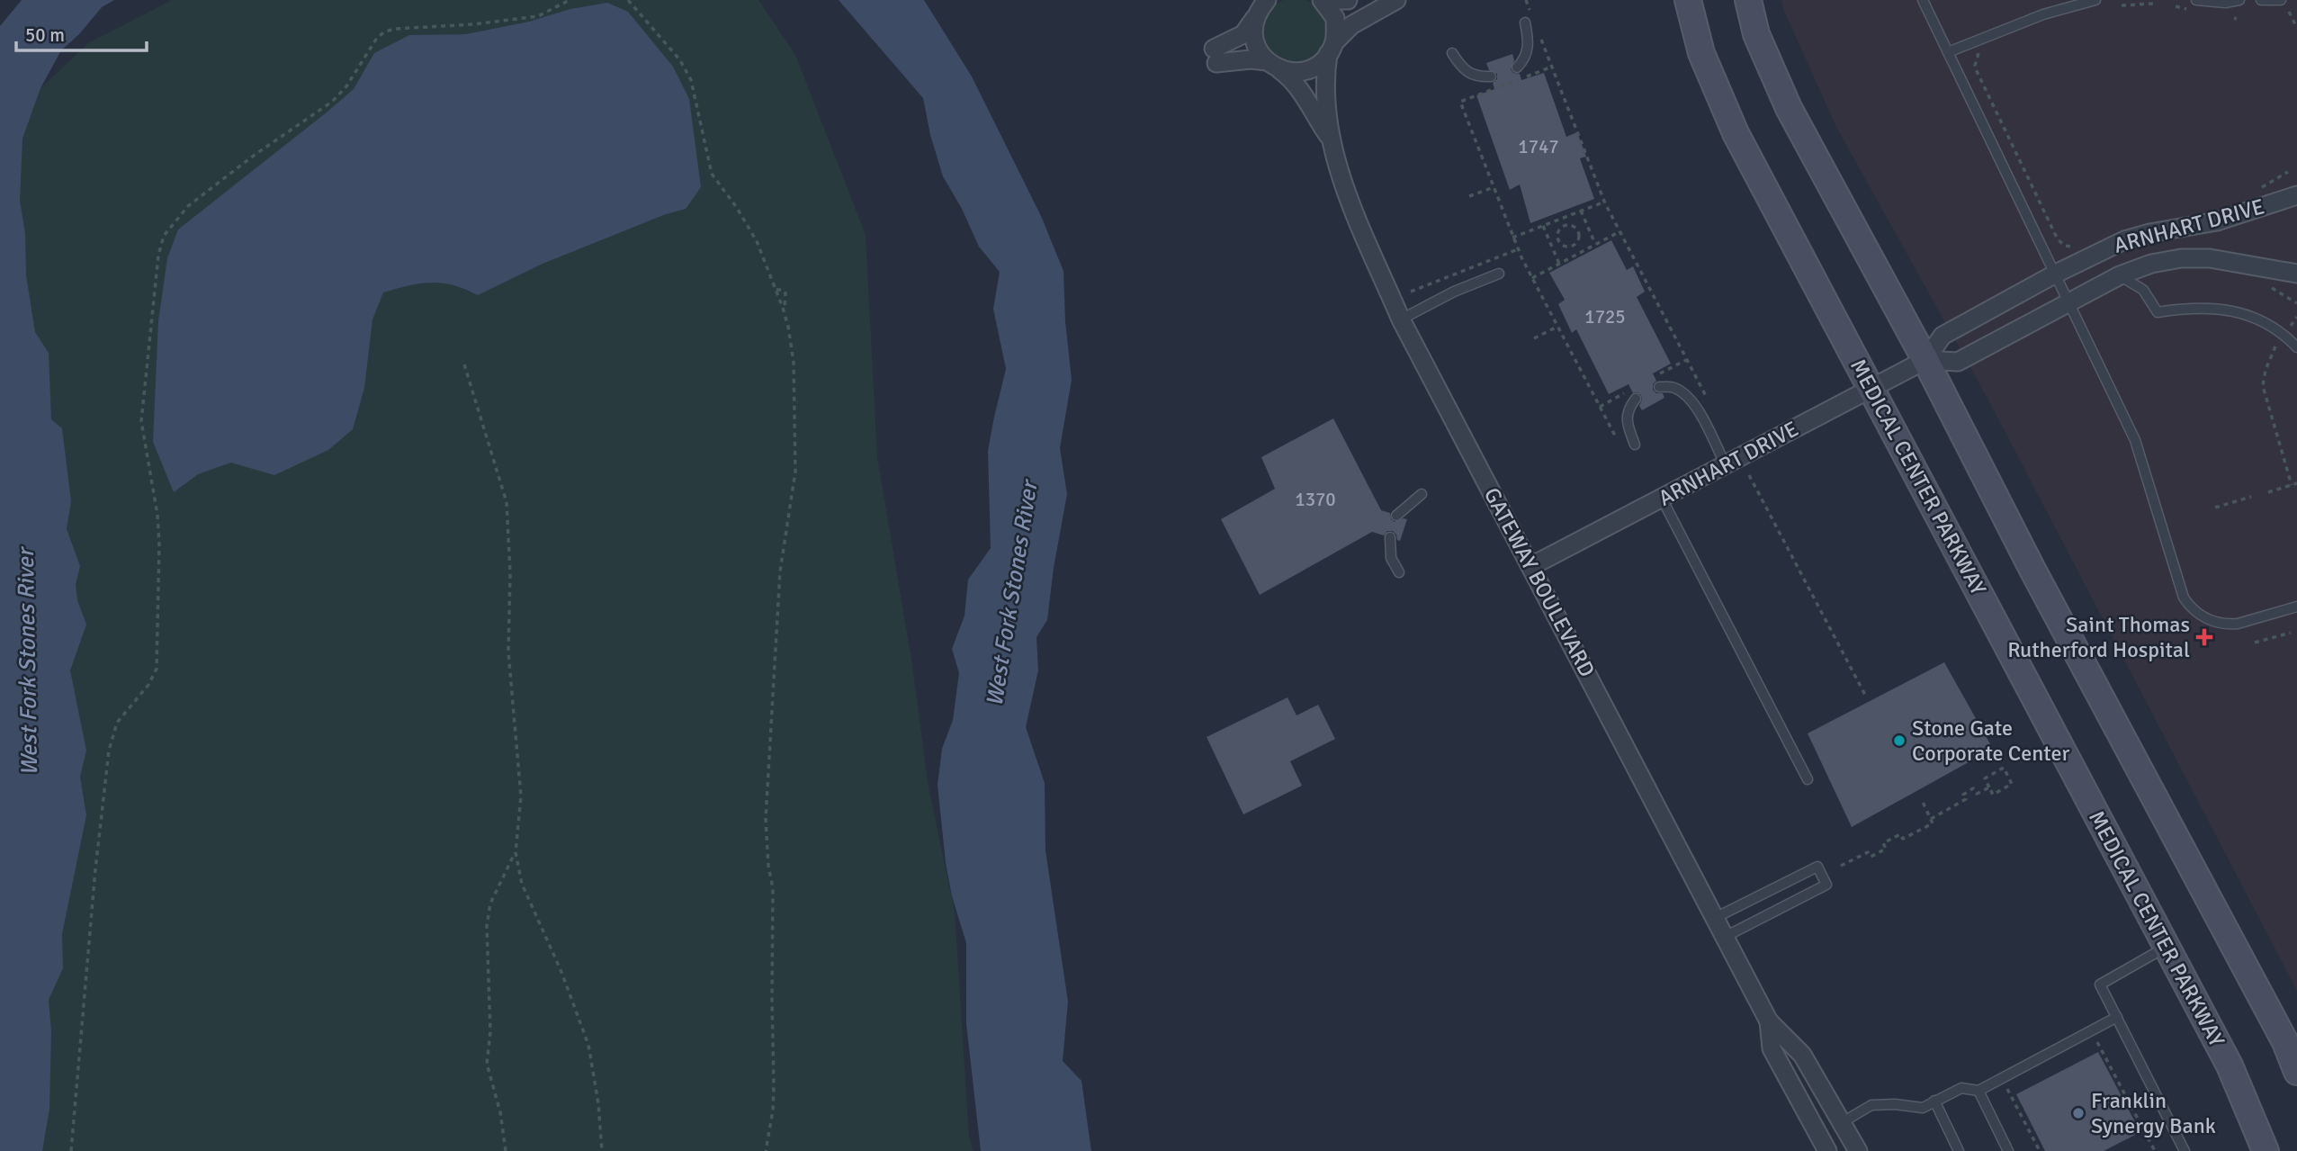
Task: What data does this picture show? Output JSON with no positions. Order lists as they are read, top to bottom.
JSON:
{
  "streets": {
    "main road": ["MEDICAL CENTER PARKWAY"],
    "street": ["ARNHART DRIVE", "GATEWAY BOULEVARD"]
  },
  "crossings": [
    ["ARNHART DRIVE", "MEDICAL CENTER PARKWAY"],
    ["ARNHART DRIVE", "GATEWAY BOULEVARD"]
  ],
  "water": ["West Fork Stones River"],
  "places": {
    "health": ["Saint Thomas Rutherford Hospital"],
    "other": ["Stone Gate Corporate Center", "Franklin Synergy Bank"]
  },
  "house_numbers": ["1747", "1725", "1370"],
  "scale_bar": "50 m"
}
